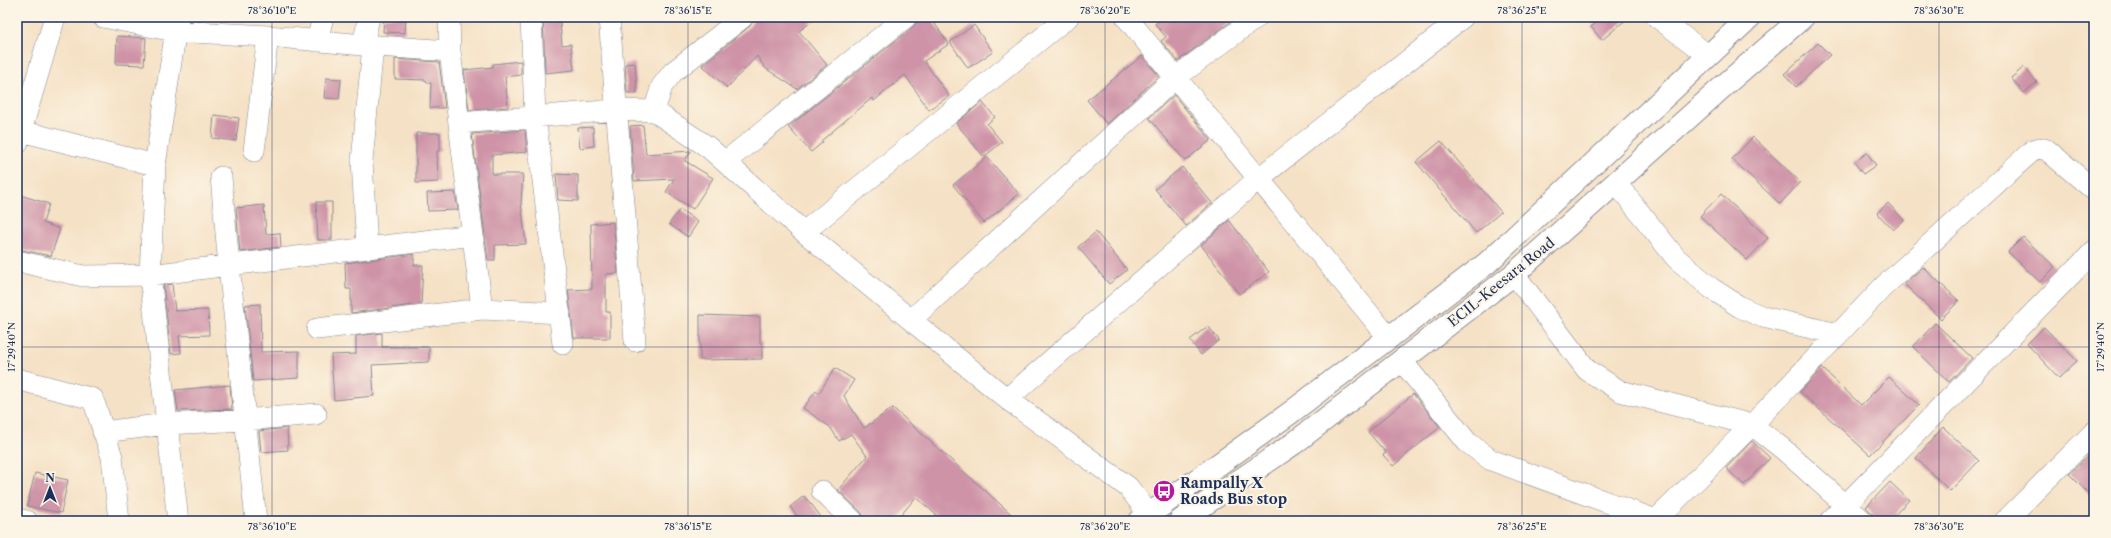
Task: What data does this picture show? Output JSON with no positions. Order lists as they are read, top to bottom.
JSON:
{
  "streets": {
    "main road": ["ECIL-Keesara Road"]
  },
  "places": {
    "bus stop": ["Rampally X Roads Bus stop"]
  },
  "north": "top",
  "coordinates": [
    "78°36'10\"E",
    "78°36'15\"E",
    "78°36'20\"E",
    "78°36'25\"E",
    "78°36'30\"E",
    "17°29'40\"N"
  ]
}
